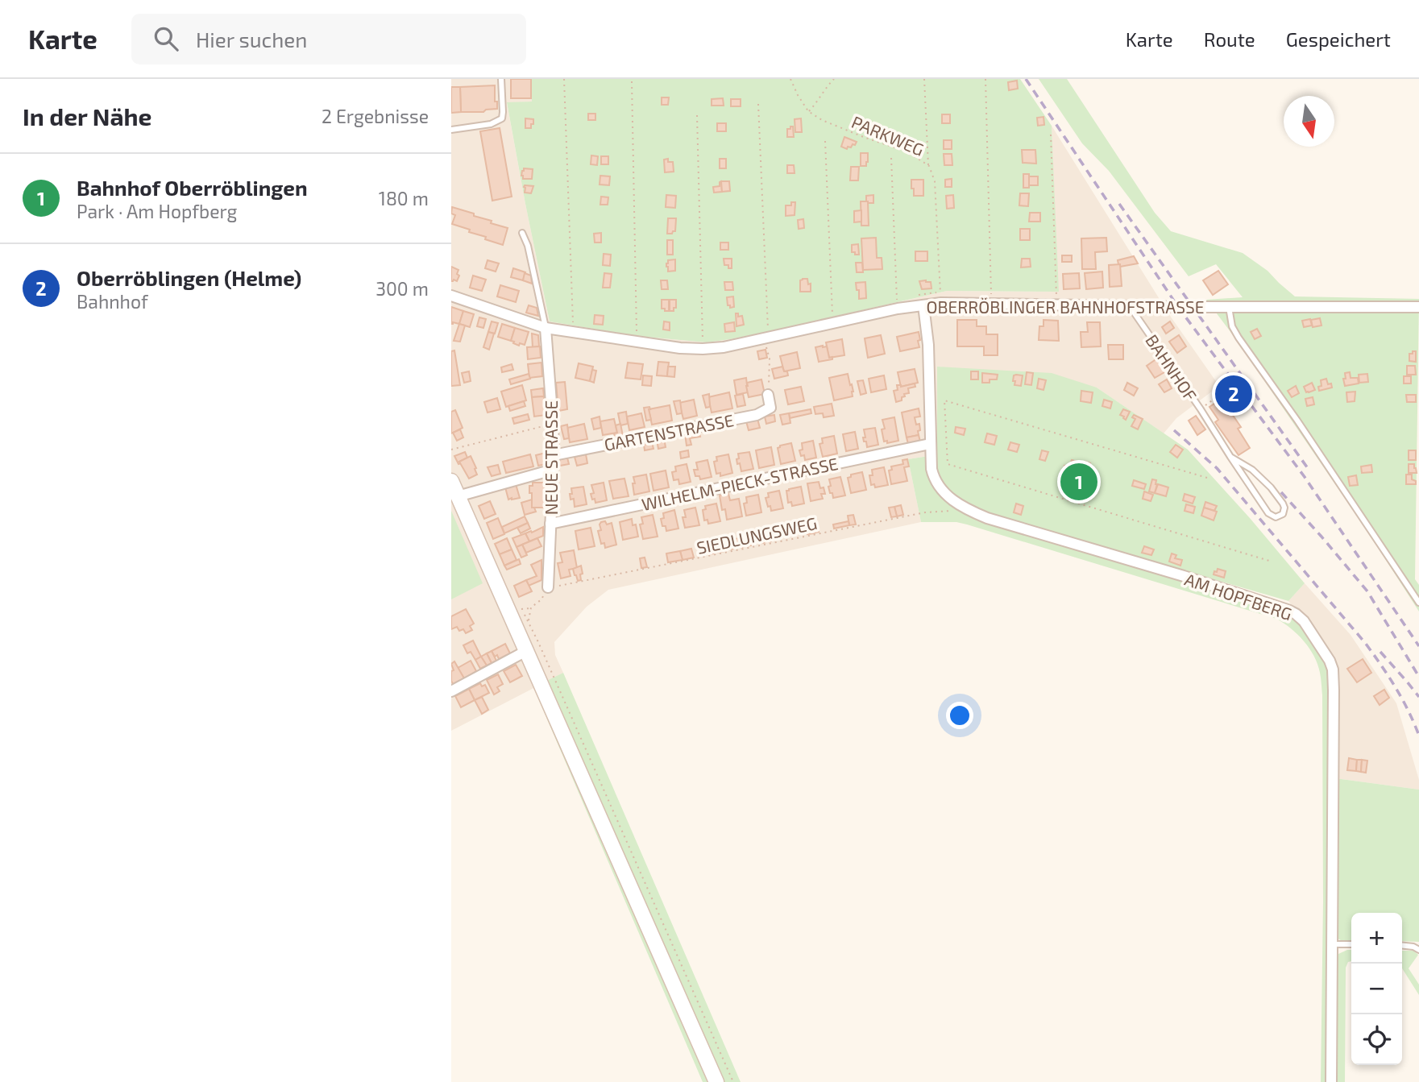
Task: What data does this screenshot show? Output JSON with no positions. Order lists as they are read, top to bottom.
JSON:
{
  "streets": {
    "street": [
      "OBERRÖBLINGER BAHNHOFSTRASSE",
      "GARTENSTRASSE",
      "NEUE STRASSE",
      "WILHELM-PIECK-STRASSE",
      "AM HOPFBERG"
    ],
    "lane": ["BAHNHOF"],
    "path": ["PARKWEG", "SIEDLUNGSWEG"]
  },
  "crossings": [
    ["OBERRÖBLINGER BAHNHOFSTRASSE", "BAHNHOF"],
    ["OBERRÖBLINGER BAHNHOFSTRASSE", "NEUE STRASSE"],
    ["OBERRÖBLINGER BAHNHOFSTRASSE", "AM HOPFBERG"],
    ["GARTENSTRASSE", "NEUE STRASSE"],
    ["NEUE STRASSE", "WILHELM-PIECK-STRASSE"],
    ["NEUE STRASSE", "SIEDLUNGSWEG"],
    ["WILHELM-PIECK-STRASSE", "AM HOPFBERG"],
    ["SIEDLUNGSWEG", "AM HOPFBERG"]
  ],
  "north": "bottom",
  "page": {
    "header": "Karte",
    "search": "Hier suchen",
    "nav": ["Karte", "Route", "Gespeichert"],
    "heading": ["In der Nähe", "2 Ergebnisse"],
    "list": [
      {
        "mark": "1",
        "name": "Bahnhof Oberröblingen",
        "note": "Park · Am Hopfberg",
        "value": "180 m"
      },
      {
        "mark": "2",
        "name": "Oberröblingen (Helme)",
        "note": "Bahnhof",
        "value": "300 m"
      }
    ],
    "pins": ["2", "1"],
    "map_buttons": ["+", "−"]
  }
}
